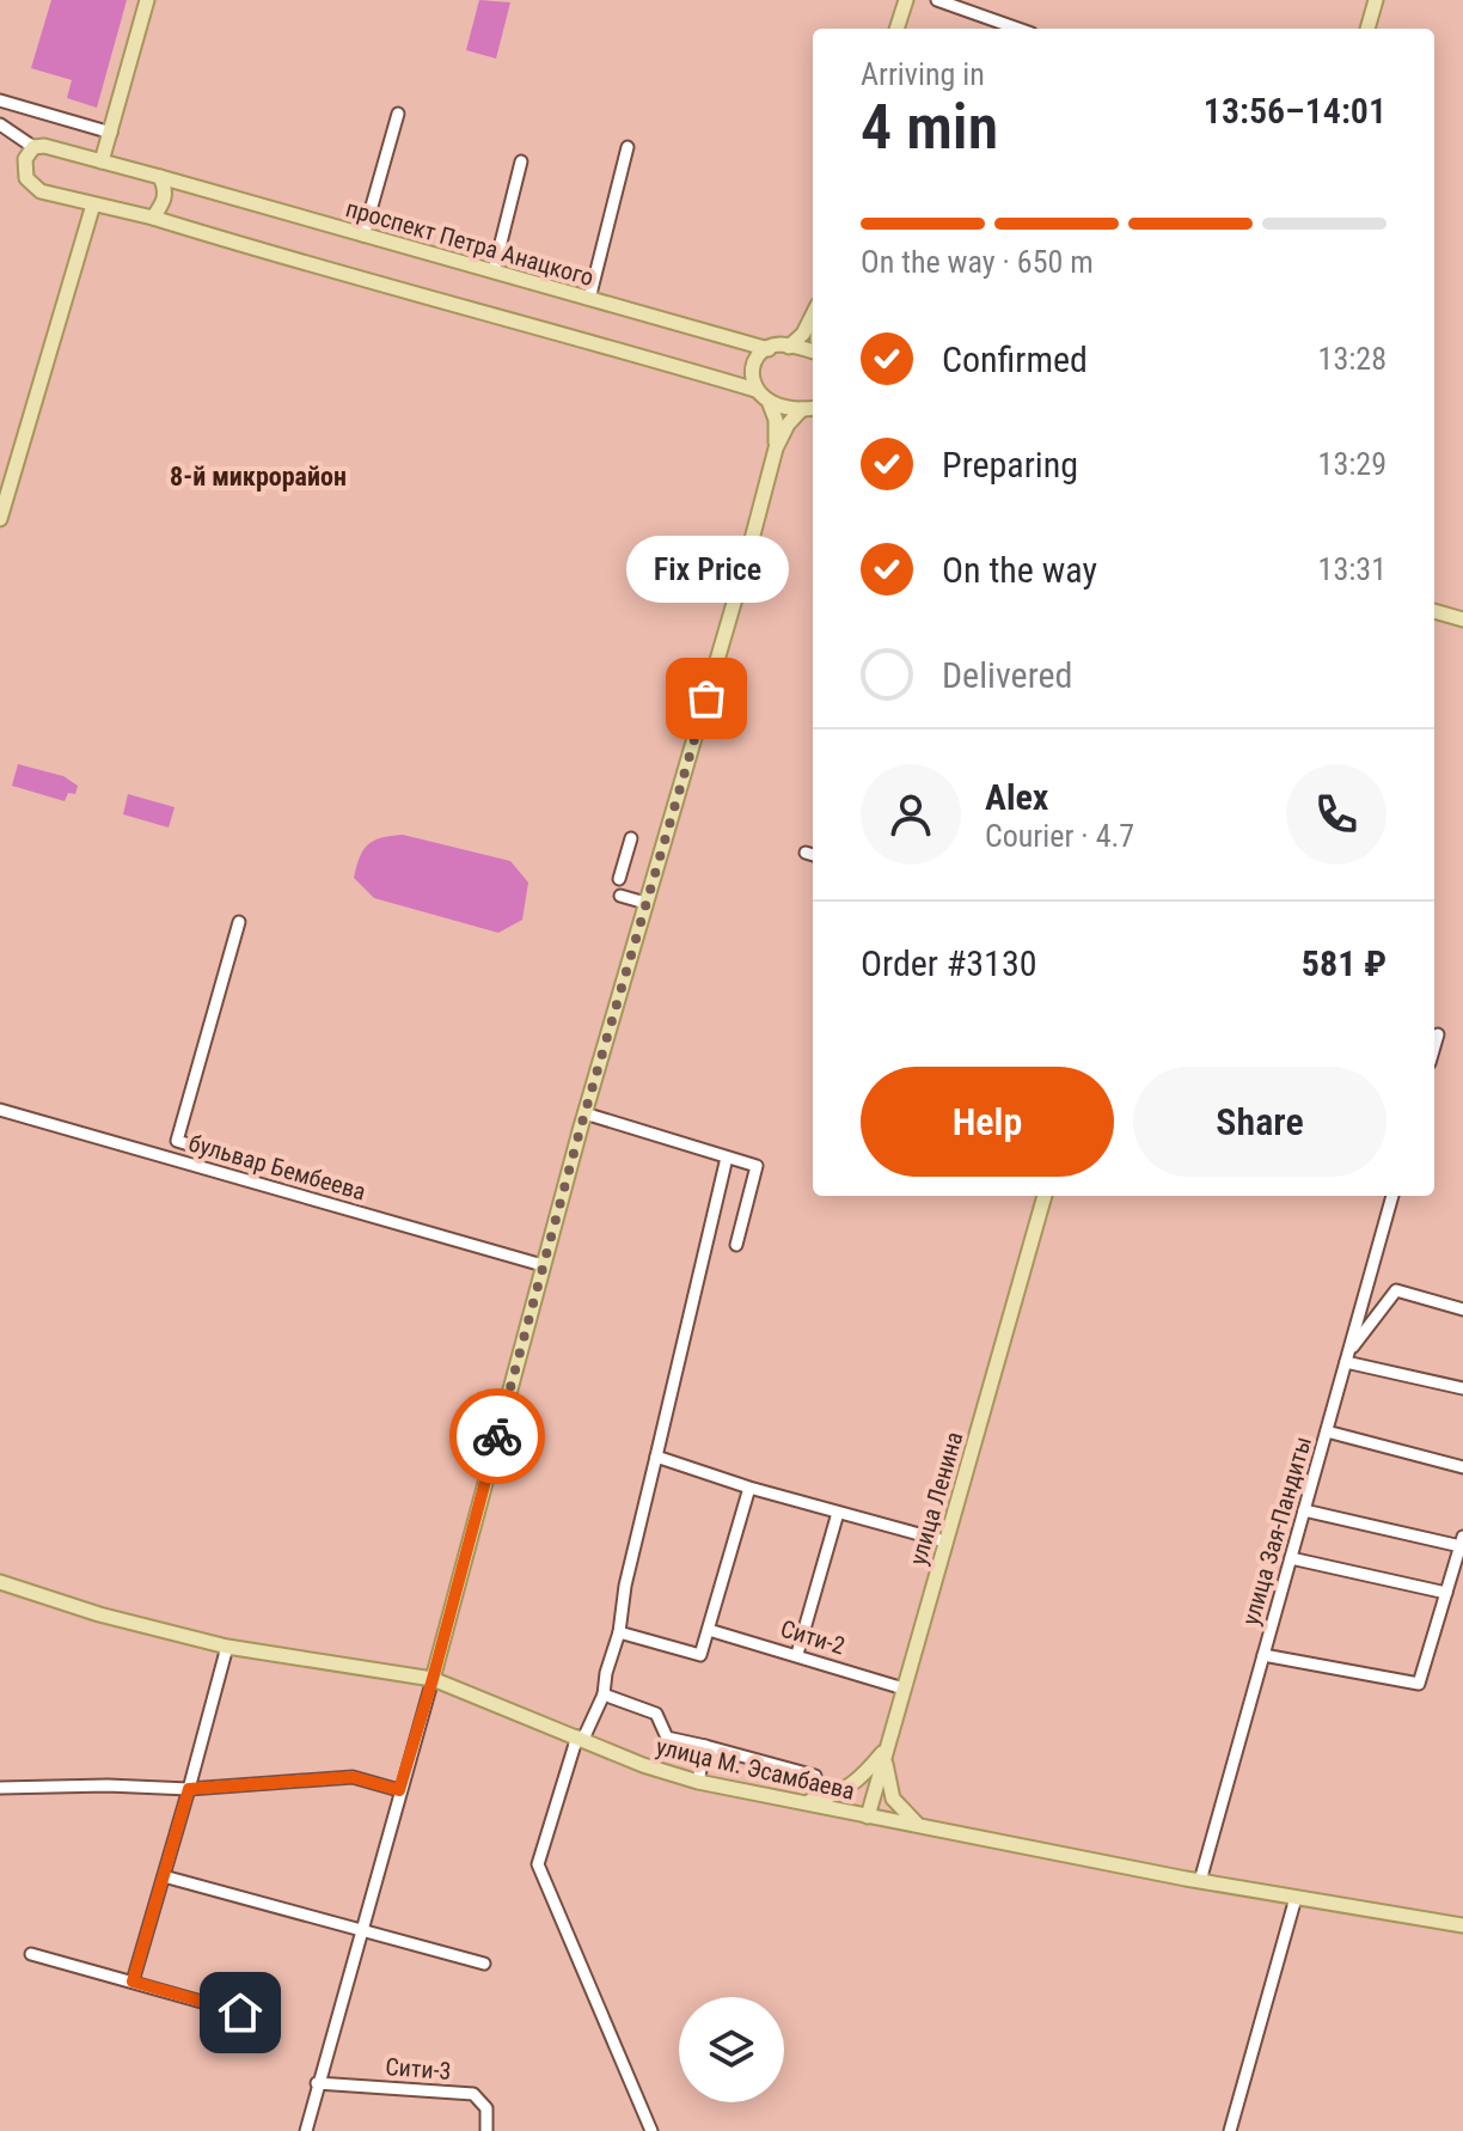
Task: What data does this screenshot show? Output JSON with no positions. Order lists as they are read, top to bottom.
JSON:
{
  "streets": {
    "main road": ["проспект Петра Анацкого", "улица Ленина", "улица М. Эсамбаева"],
    "street": [
      "бульвар Бембеева",
      "улица Зая-Пандиты",
      "Сити-2",
      "Сити-3"
    ]
  },
  "crossings": [
    ["улица Ленина", "Сити-2"],
    ["улица Ленина", "улица М. Эсамбаева"],
    ["улица Зая-Пандиты", "улица М. Эсамбаева"]
  ],
  "districts": ["8-й микрорайон"],
  "places": ["Fix Price"],
  "page": {
    "heading": ["4 min", "Arriving in", "13:56–14:01"],
    "panel": [
      "Alex",
      "Courier · 4.7",
      "Order #3130",
      "581 ₽"
    ],
    "bar": "On the way · 650 m",
    "list": [
      ["Confirmed", "13:28"],
      ["Preparing", "13:29"],
      ["On the way", "13:31"],
      "Delivered"
    ],
    "bubble": "Fix Price",
    "buttons": ["Help", "Share"]
  }
}
